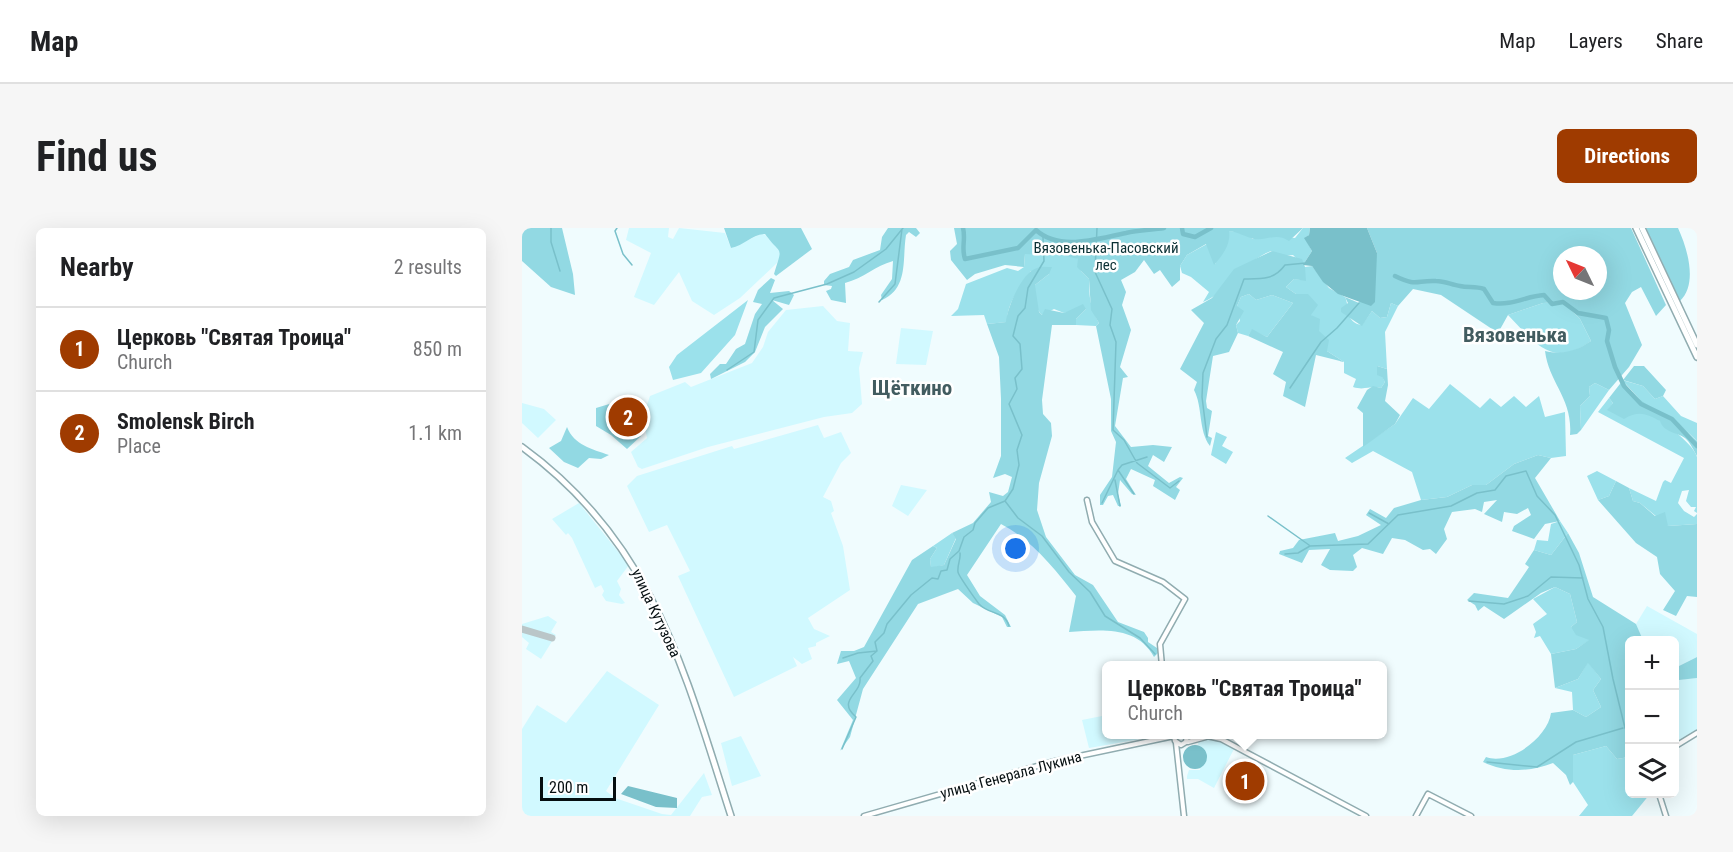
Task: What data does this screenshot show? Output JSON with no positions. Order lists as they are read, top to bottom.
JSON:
{
  "streets": {
    "main road": ["улица Кутузова"],
    "street": ["улица Генерала Лукина"]
  },
  "districts": ["Вязовенька", "Щёткино"],
  "parks": ["Вязовенька-Пасовский лес"],
  "scale_bar": "200 m",
  "north": "top left",
  "page": {
    "header": "Map",
    "nav": ["Map", "Layers", "Share"],
    "buttons": "Directions",
    "title": "Find us",
    "heading": ["Nearby", "2 results"],
    "list": [
      {
        "mark": "1",
        "name": "Церковь \"Святая Троица\"",
        "note": "Church",
        "value": "850 m"
      },
      {
        "mark": "2",
        "name": "Smolensk Birch",
        "note": "Place",
        "value": "1.1 km"
      }
    ],
    "pins": ["2", "1"],
    "map_buttons": ["+", "−"],
    "popup": ["Церковь \"Святая Троица\"", "Church"],
    "scale": "200 m"
  }
}
